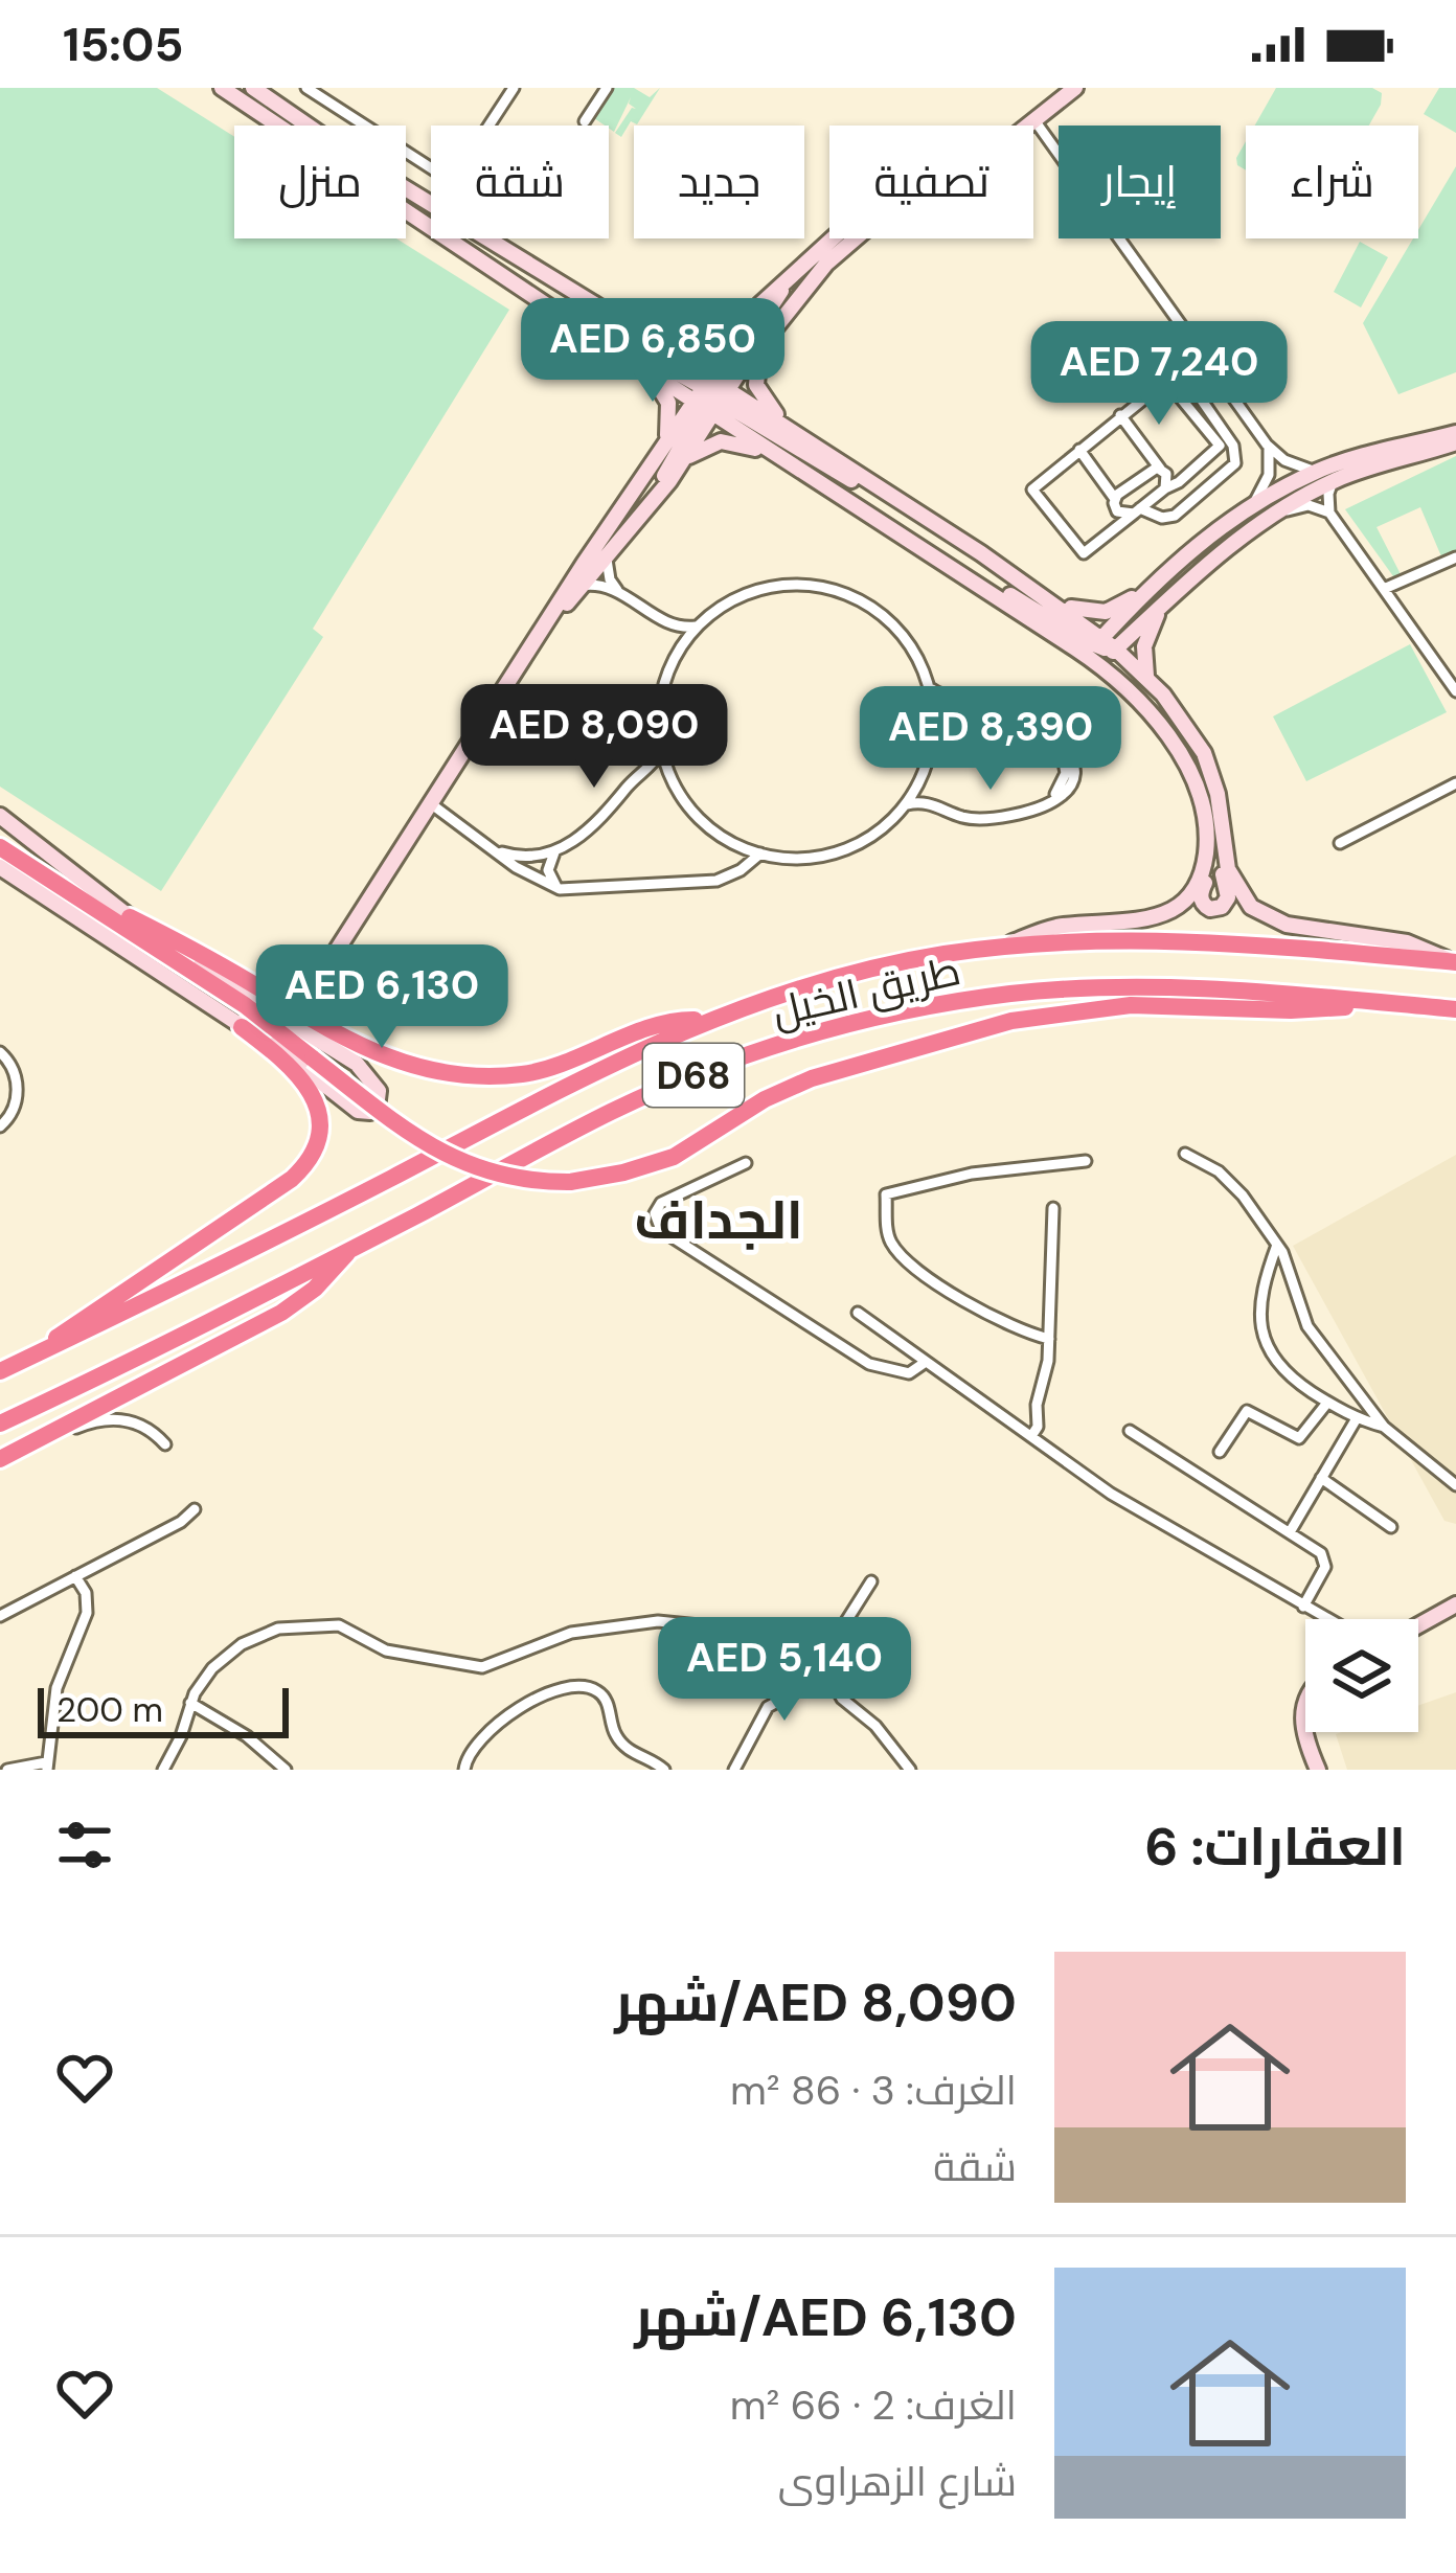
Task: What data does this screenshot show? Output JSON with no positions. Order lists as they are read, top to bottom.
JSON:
{
  "streets": {
    "highway": ["طريق الخيل", "D68"]
  },
  "districts": ["الجداف"],
  "scale_bar": "200 m",
  "page": {
    "status": "15:05",
    "chip": [
      "شراء",
      "إيجار",
      "تصفية",
      "جديد",
      "شقة",
      "منزل"
    ],
    "price": [
      "AED 6,850",
      "AED 7,240",
      "AED 8,090",
      "AED 8,390",
      "AED 6,130",
      "AED 5,140"
    ],
    "scale": "200 m",
    "heading": "العقارات: 6",
    "list": [
      {
        "name": "AED 8,090/شهر",
        "note": "الغرف: 3 · 86 m² · شقة"
      },
      {
        "name": "AED 6,130/شهر",
        "note": "الغرف: 2 · 66 m² · شارع الزهراوى"
      }
    ]
  }
}
